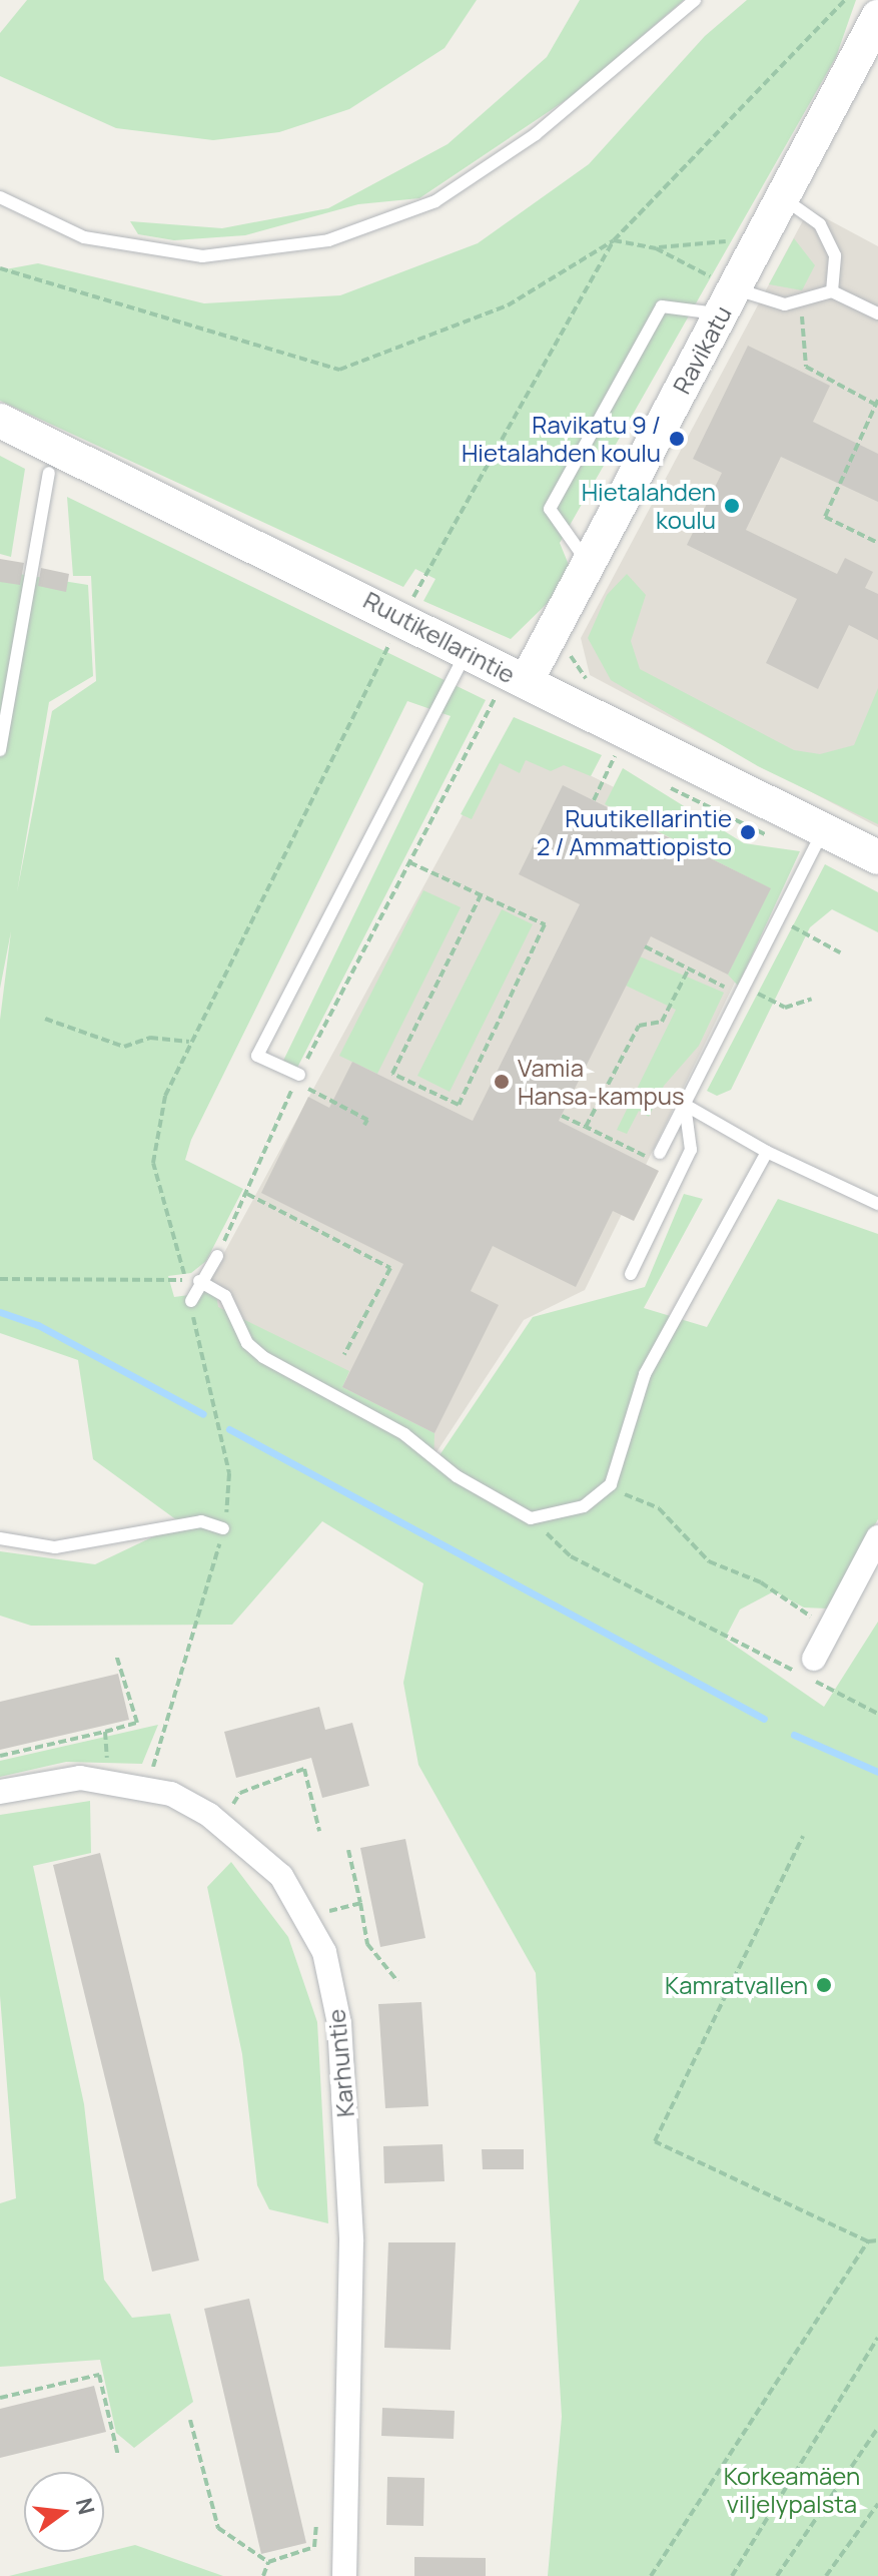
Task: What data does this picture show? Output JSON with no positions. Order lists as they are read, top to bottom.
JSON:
{
  "streets": {
    "main road": ["Ravikatu", "Ruutikellarintie"],
    "street": ["Karhuntie"]
  },
  "crossings": [
    ["Ravikatu", "Ruutikellarintie"]
  ],
  "parks": ["Korkeamäen viljelypalsta"],
  "places": [
    "Ravikatu 9 / Hietalahden koulu",
    "Hietalahden koulu",
    "Ruutikellarintie 2 / Ammattiopisto",
    "Vamia Hansa-kampus",
    "Kamratvallen"
  ],
  "north": "right"
}
